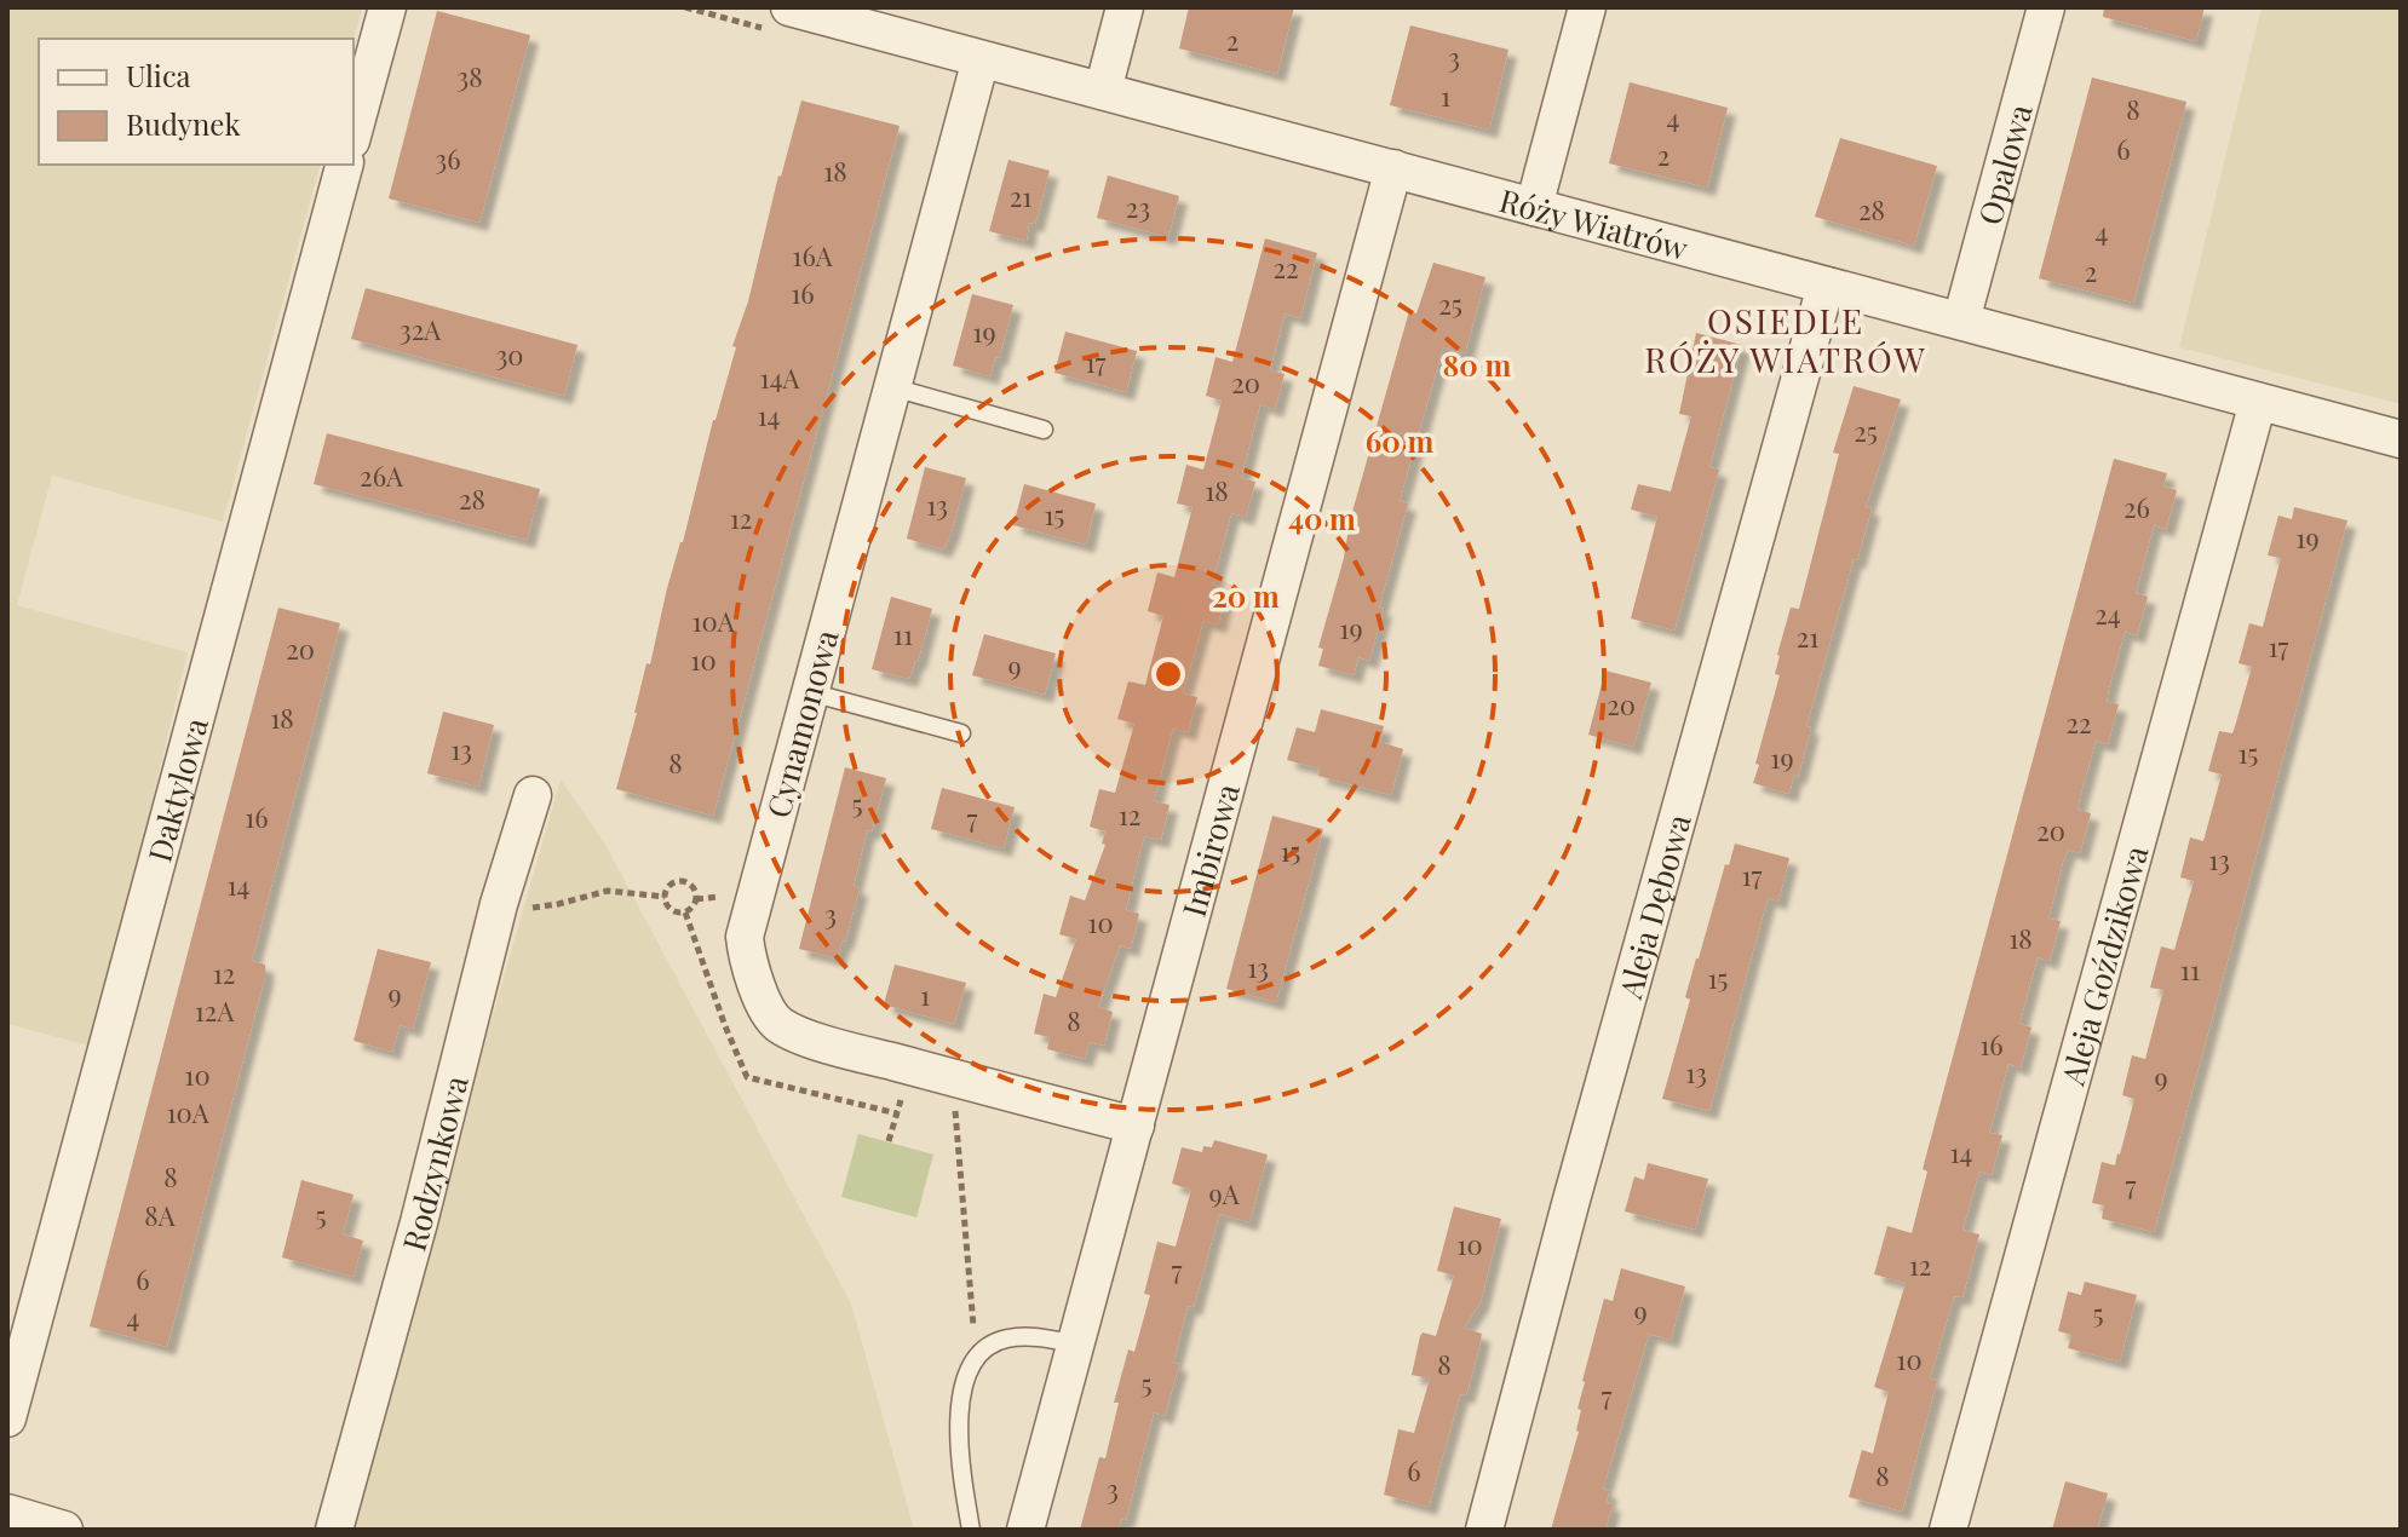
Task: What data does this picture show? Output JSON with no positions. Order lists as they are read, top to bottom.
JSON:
{
  "streets": {
    "street": [
      "Opalowa",
      "Róży Wiatrów",
      "Cynamonowa",
      "Daktylowa",
      "Imbirowa",
      "Aleja Dębowa",
      "Aleja Goździkowa",
      "Rodzynkowa"
    ]
  },
  "crossings": [
    ["Opalowa", "Róży Wiatrów"],
    ["Róży Wiatrów", "Cynamonowa"],
    ["Róży Wiatrów", "Imbirowa"],
    ["Róży Wiatrów", "Aleja Dębowa"],
    ["Róży Wiatrów", "Aleja Goździkowa"],
    ["Cynamonowa", "Imbirowa"]
  ],
  "districts": ["OSIEDLE RÓŻY WIATRÓW"],
  "house_numbers": [
    "2",
    "3",
    "38",
    "1",
    "8",
    "4",
    "6",
    "2",
    "36",
    "18",
    "21",
    "23",
    "28",
    "4",
    "16A",
    "22",
    "2",
    "16",
    "25",
    "32A",
    "19",
    "30",
    "17",
    "14A",
    "20",
    "14",
    "25",
    "26A",
    "18",
    "28",
    "13",
    "26",
    "15",
    "12",
    "19",
    "24",
    "10A",
    "19",
    "11",
    "21",
    "17",
    "20",
    "10",
    "9",
    "20",
    "18",
    "22",
    "13",
    "15",
    "19",
    "8",
    "5",
    "12",
    "16",
    "7",
    "20",
    "15",
    "13",
    "17",
    "14",
    "3",
    "10",
    "18",
    "13",
    "11",
    "12",
    "15",
    "9",
    "1",
    "12A",
    "8",
    "16",
    "13",
    "10",
    "9",
    "10A",
    "14",
    "8",
    "7",
    "9A",
    "8A",
    "5",
    "10",
    "12",
    "7",
    "6",
    "9",
    "5",
    "4",
    "10",
    "8",
    "5",
    "7",
    "6",
    "8",
    "3"
  ],
  "legend": ["Ulica", "Budynek"],
  "rings": [
    "80 m",
    "60 m",
    "40 m",
    "20 m"
  ]
}
